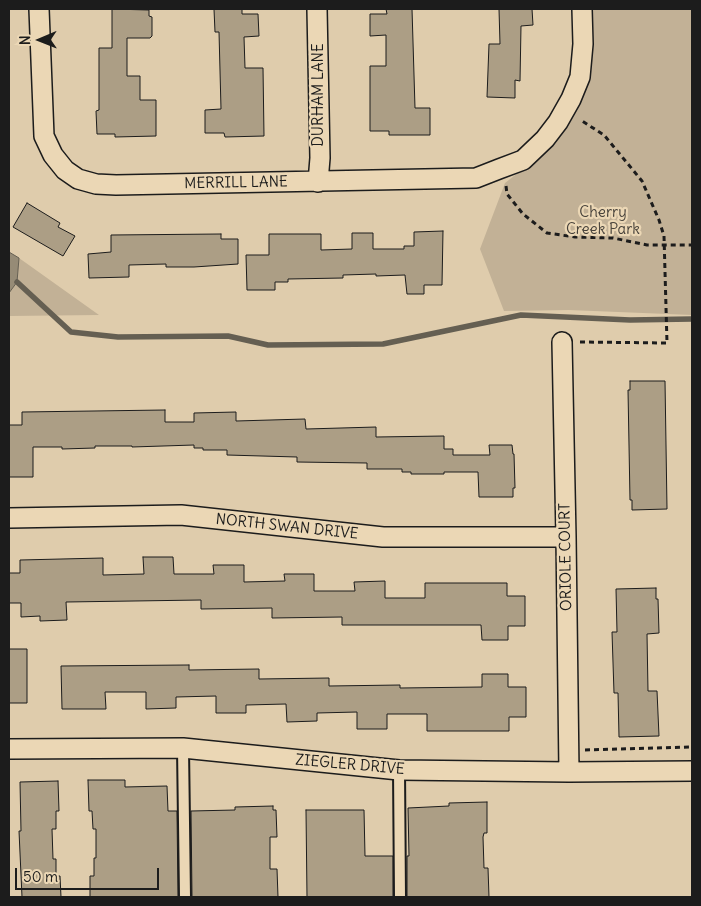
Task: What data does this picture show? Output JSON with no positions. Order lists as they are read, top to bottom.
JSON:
{
  "streets": {
    "street": [
      "DURHAM LANE",
      "MERRILL LANE",
      "NORTH SWAN DRIVE",
      "ORIOLE COURT",
      "ZIEGLER DRIVE"
    ]
  },
  "crossings": [
    ["DURHAM LANE", "MERRILL LANE"],
    ["NORTH SWAN DRIVE", "ORIOLE COURT"],
    ["ORIOLE COURT", "ZIEGLER DRIVE"]
  ],
  "parks": ["Cherry Creek Park"],
  "scale_bar": "50 m",
  "north": "left"
}
